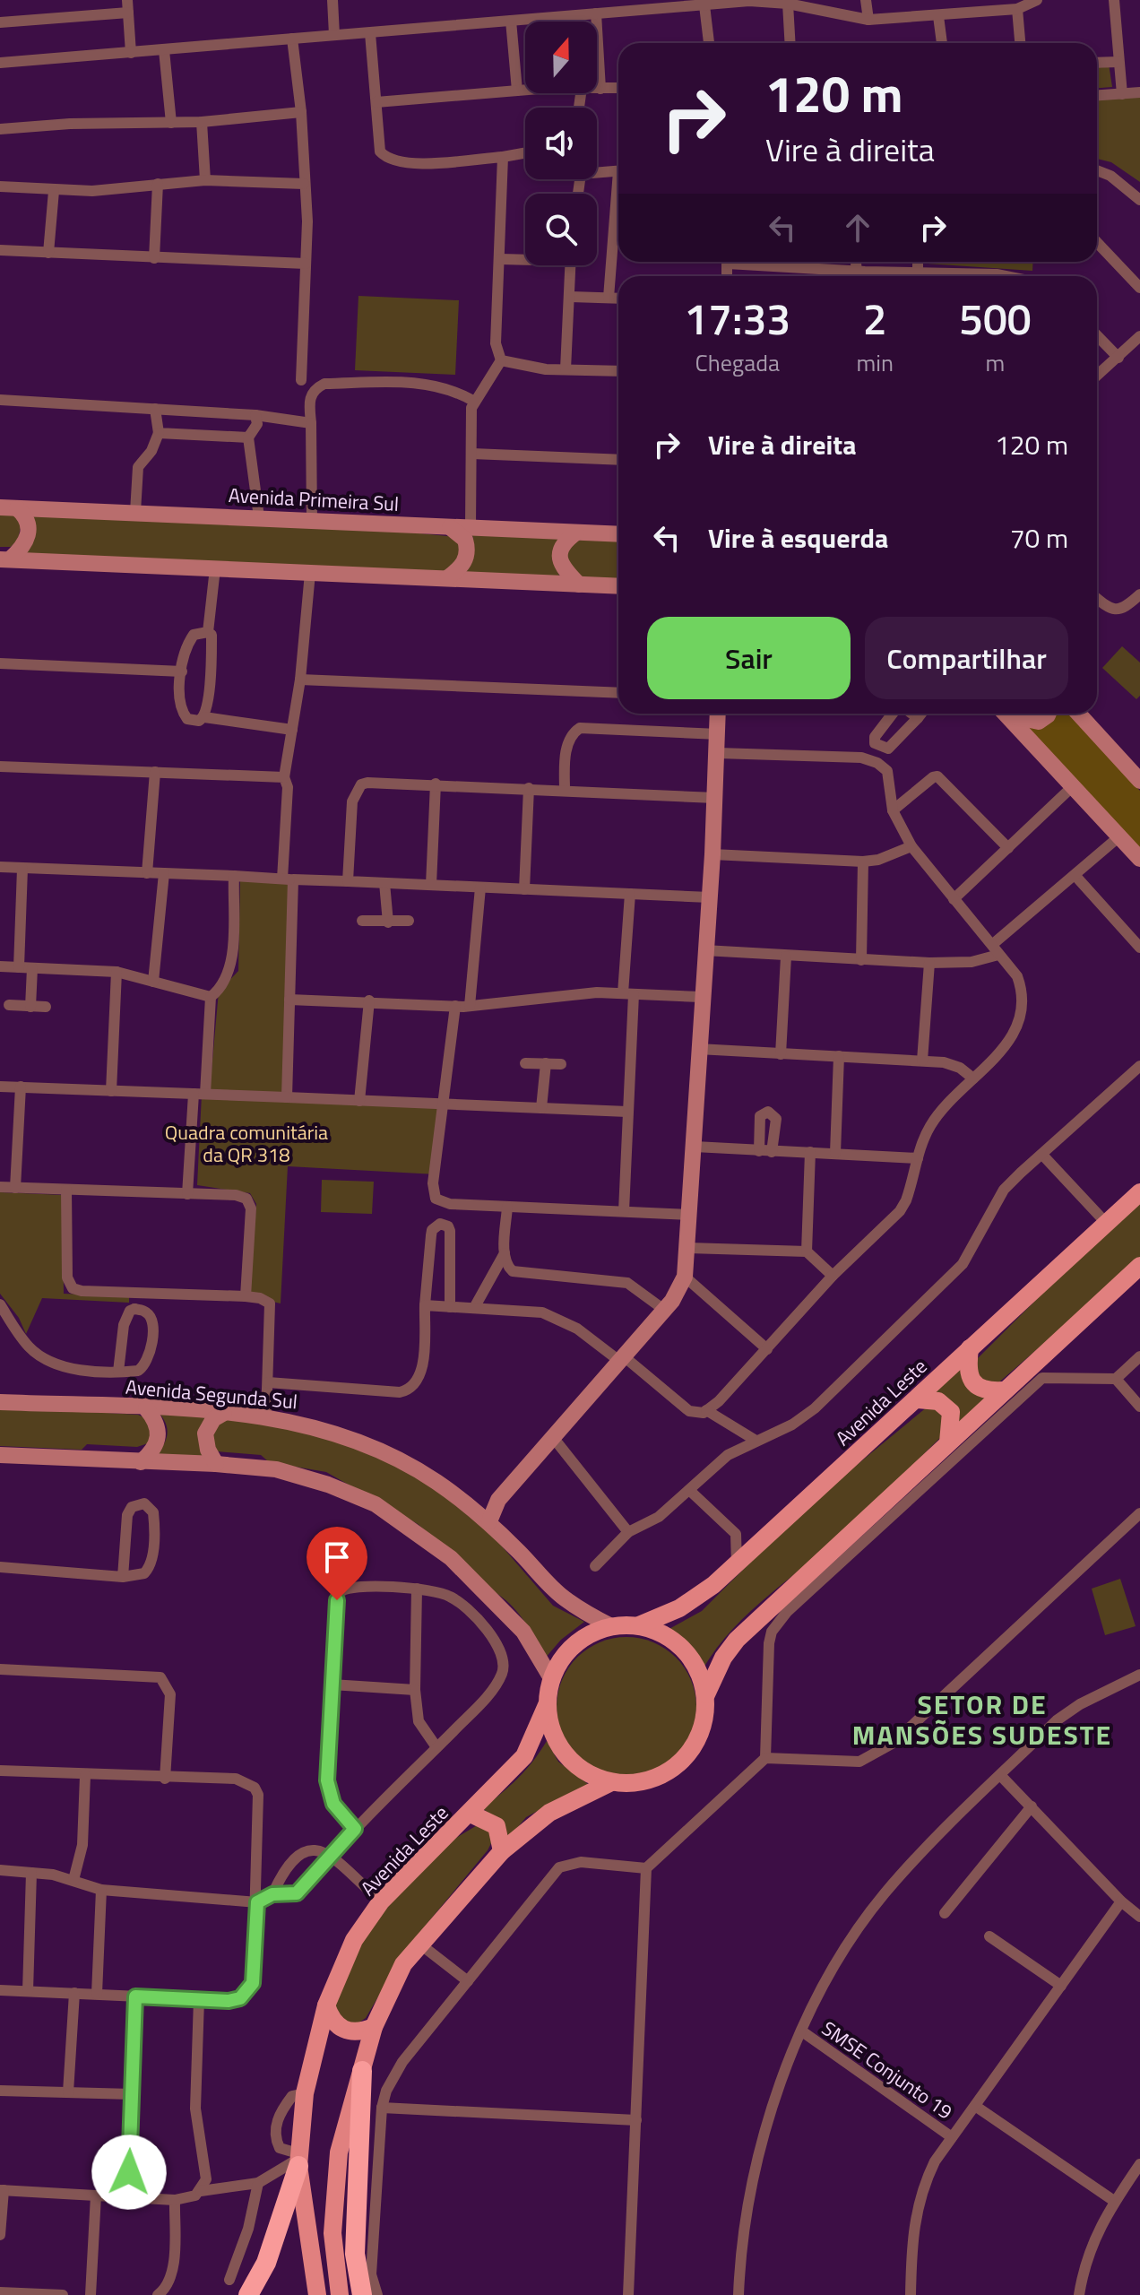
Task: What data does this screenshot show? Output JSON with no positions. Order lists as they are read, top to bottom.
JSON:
{
  "streets": {
    "main road": ["Avenida Primeira Sul", "Avenida Segunda Sul", "Avenida Leste"],
    "street": ["SMSE Conjunto 19"]
  },
  "crossings": [
    ["Avenida Segunda Sul", "Avenida Leste"]
  ],
  "districts": ["SETOR DE MANSÕES SUDESTE"],
  "parks": ["Quadra comunitária da QR 318"],
  "north": "top",
  "page": {
    "turn": ["120 m", "Vire à direita"],
    "eta": [
      "17:33",
      "Chegada",
      "2",
      "min",
      "500",
      "m"
    ],
    "list": [
      {
        "name": "Vire à direita",
        "value": "120 m"
      },
      {
        "name": "Vire à esquerda",
        "value": "70 m"
      }
    ],
    "buttons": ["Sair", "Compartilhar"]
  }
}
